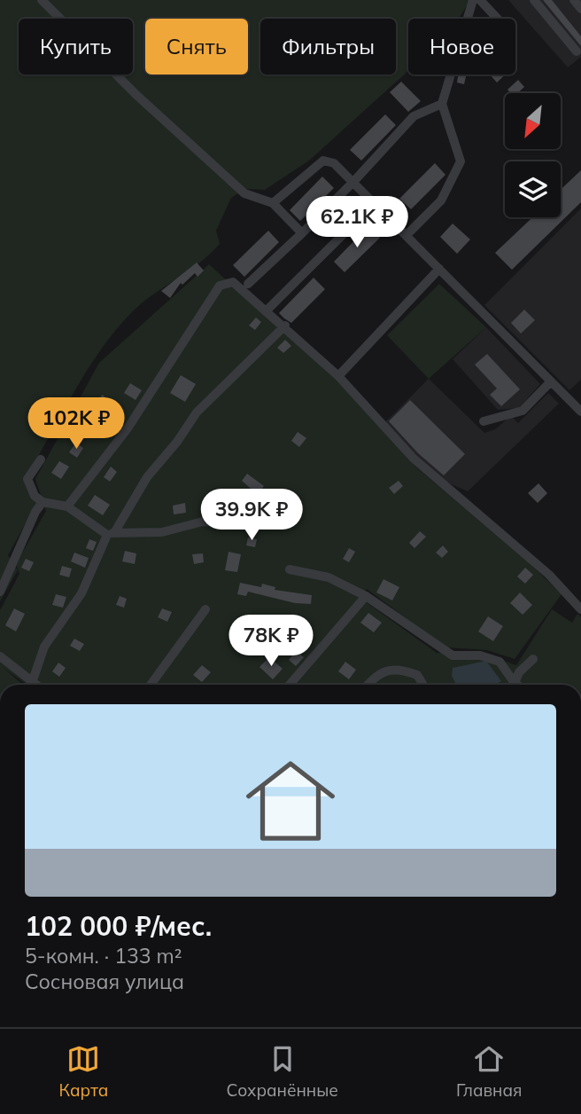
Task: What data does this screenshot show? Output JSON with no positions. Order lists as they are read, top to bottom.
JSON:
{
  "north": "bottom left",
  "page": {
    "chip": [
      "Купить",
      "Снять",
      "Фильтры",
      "Новое"
    ],
    "price": [
      "62.1K ₽",
      "102K ₽",
      "39.9K ₽",
      "78K ₽"
    ],
    "list": [
      {
        "name": "102 000 ₽/мес.",
        "note": "5-комн. · 133 m² · Сосновая улица"
      }
    ],
    "tabs": ["Карта", "Сохранённые", "Главная"]
  }
}
